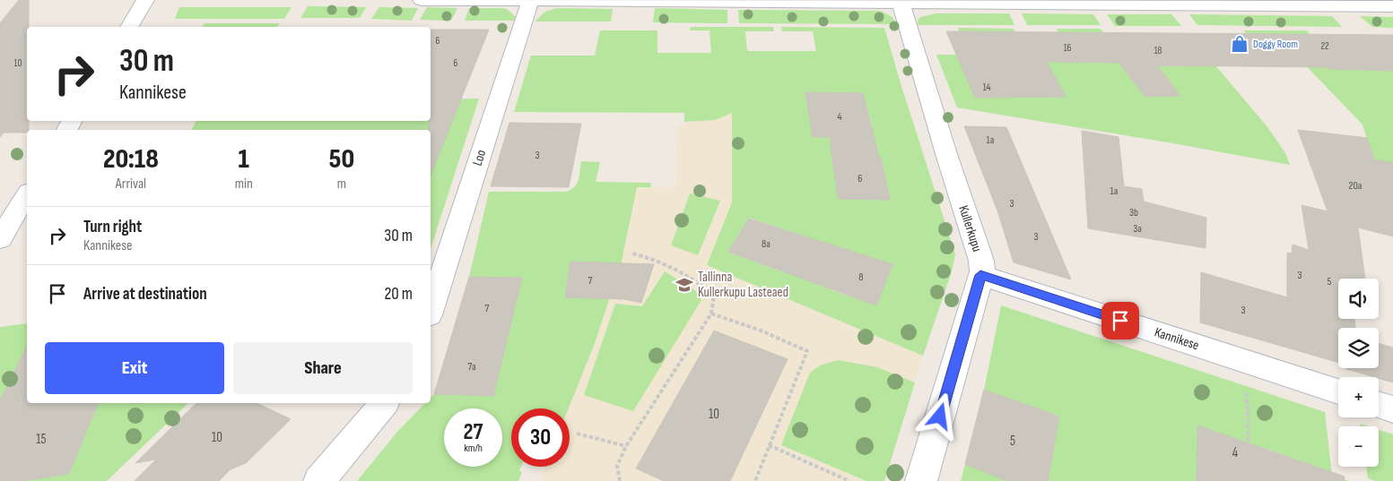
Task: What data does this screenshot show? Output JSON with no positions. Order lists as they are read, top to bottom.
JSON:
{
  "streets": {
    "street": ["Loo", "Kullerkupu", "Kannikese"]
  },
  "crossings": [
    ["Kullerkupu", "Kannikese"]
  ],
  "places": {
    "shop": ["Doggy Room"],
    "school or university": ["Tallinna Kullerkupu Lasteaed"]
  },
  "house_numbers": [
    "6",
    "22",
    "16",
    "18",
    "10",
    "6",
    "14",
    "4",
    "1a",
    "3",
    "6",
    "20a",
    "1a",
    "3",
    "3b",
    "3a",
    "3",
    "8a",
    "3",
    "8",
    "7",
    "5",
    "7",
    "3",
    "7a",
    "10",
    "10",
    "15",
    "5",
    "4"
  ],
  "page": {
    "turn": ["30 m", "Kannikese"],
    "eta": [
      "20:18",
      "Arrival",
      "1",
      "min",
      "50",
      "m"
    ],
    "list": [
      {
        "name": "Turn right",
        "note": "Kannikese",
        "value": "30 m"
      },
      {
        "name": "Arrive at destination",
        "value": "20 m"
      }
    ],
    "map_buttons": ["+", "−"],
    "buttons": ["Exit", "Share"],
    "speed": "27 km/h",
    "limit": "30"
  }
}
